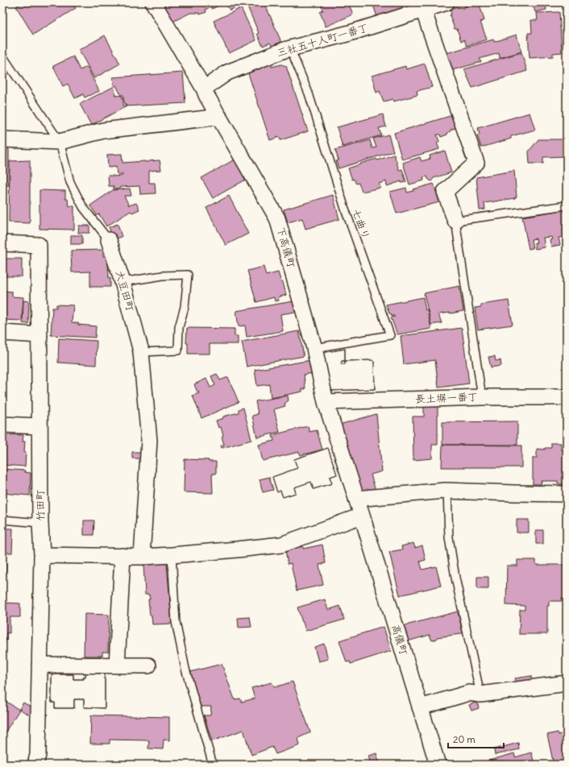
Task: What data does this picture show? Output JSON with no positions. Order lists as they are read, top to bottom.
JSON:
{
  "streets": {
    "street": [
      "三社五十人町一番丁",
      "下高儀町",
      "大豆田町",
      "長土塀一番丁",
      "竹田町",
      "高儀町"
    ],
    "lane": ["七曲り"]
  },
  "crossings": [
    ["三社五十人町一番丁", "七曲り"],
    ["三社五十人町一番丁", "下高儀町"],
    ["七曲り", "下高儀町"],
    ["下高儀町", "長土塀一番丁"],
    ["下高儀町", "高儀町"]
  ],
  "scale_bar": "20 m"
}
